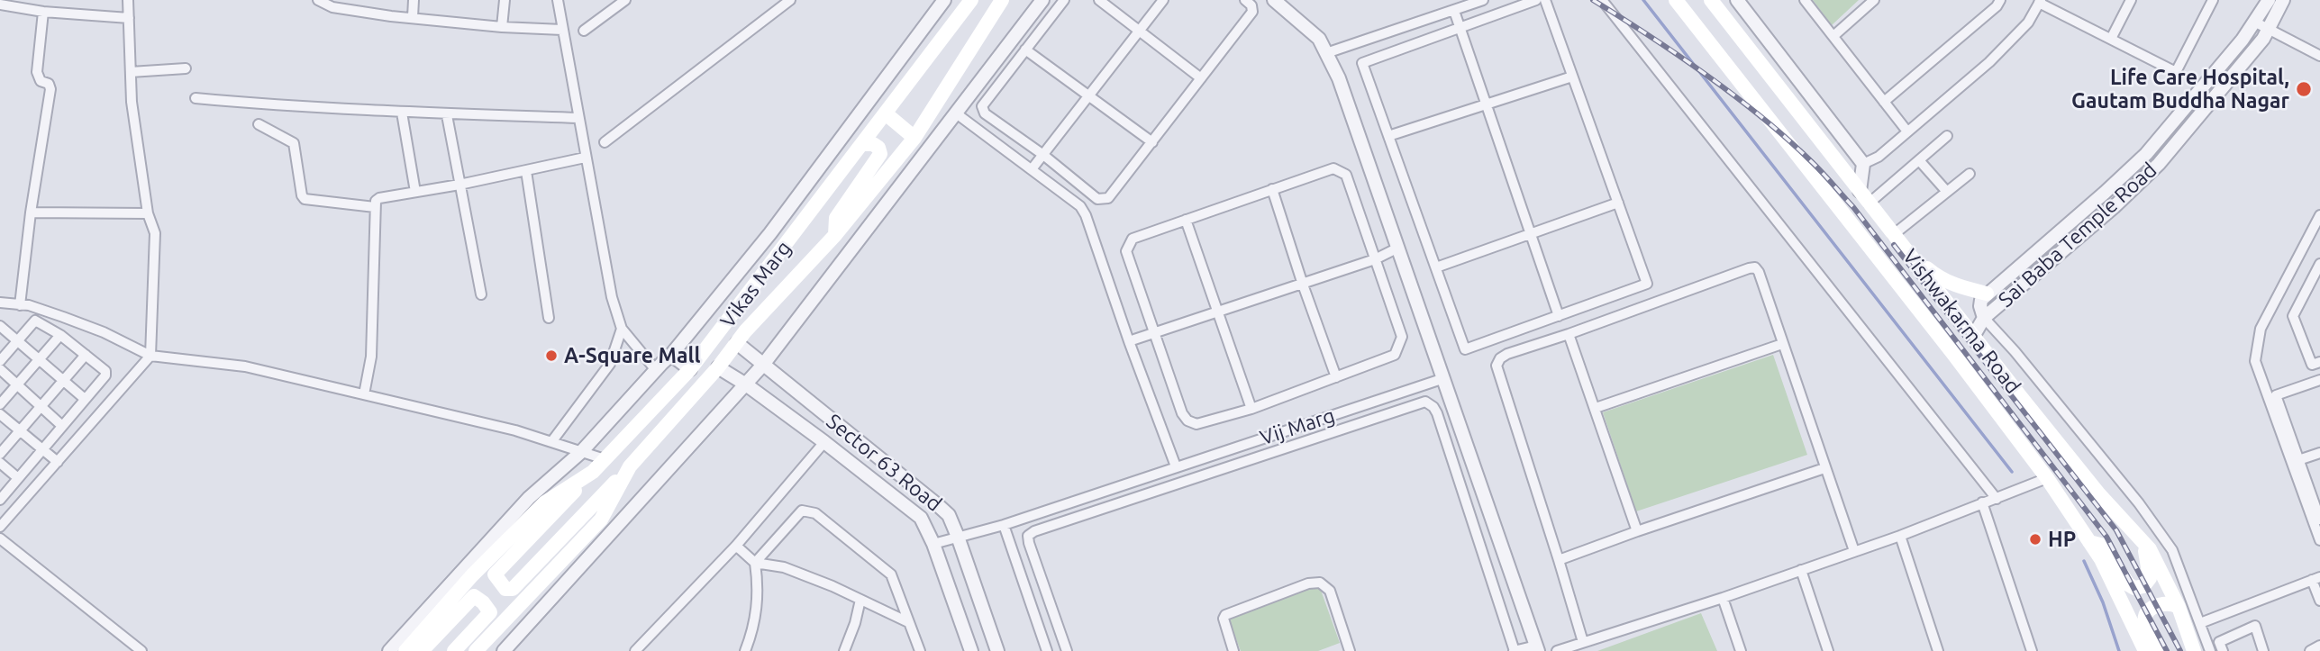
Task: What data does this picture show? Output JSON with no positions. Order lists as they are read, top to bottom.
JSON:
{
  "streets": {
    "main road": ["Vikas Marg", "Vishwakarma Road"],
    "street": ["Sai Baba Temple Road", "Vij Marg", "Sector 63 Road"]
  },
  "crossings": [
    ["Sai Baba Temple Road", "Vishwakarma Road"],
    ["Vikas Marg", "Sector 63 Road"],
    ["Vij Marg", "Sector 63 Road"]
  ],
  "places": ["Life Care Hospital, Gautam Buddha Nagar", "A-Square Mall", "HP"]
}
